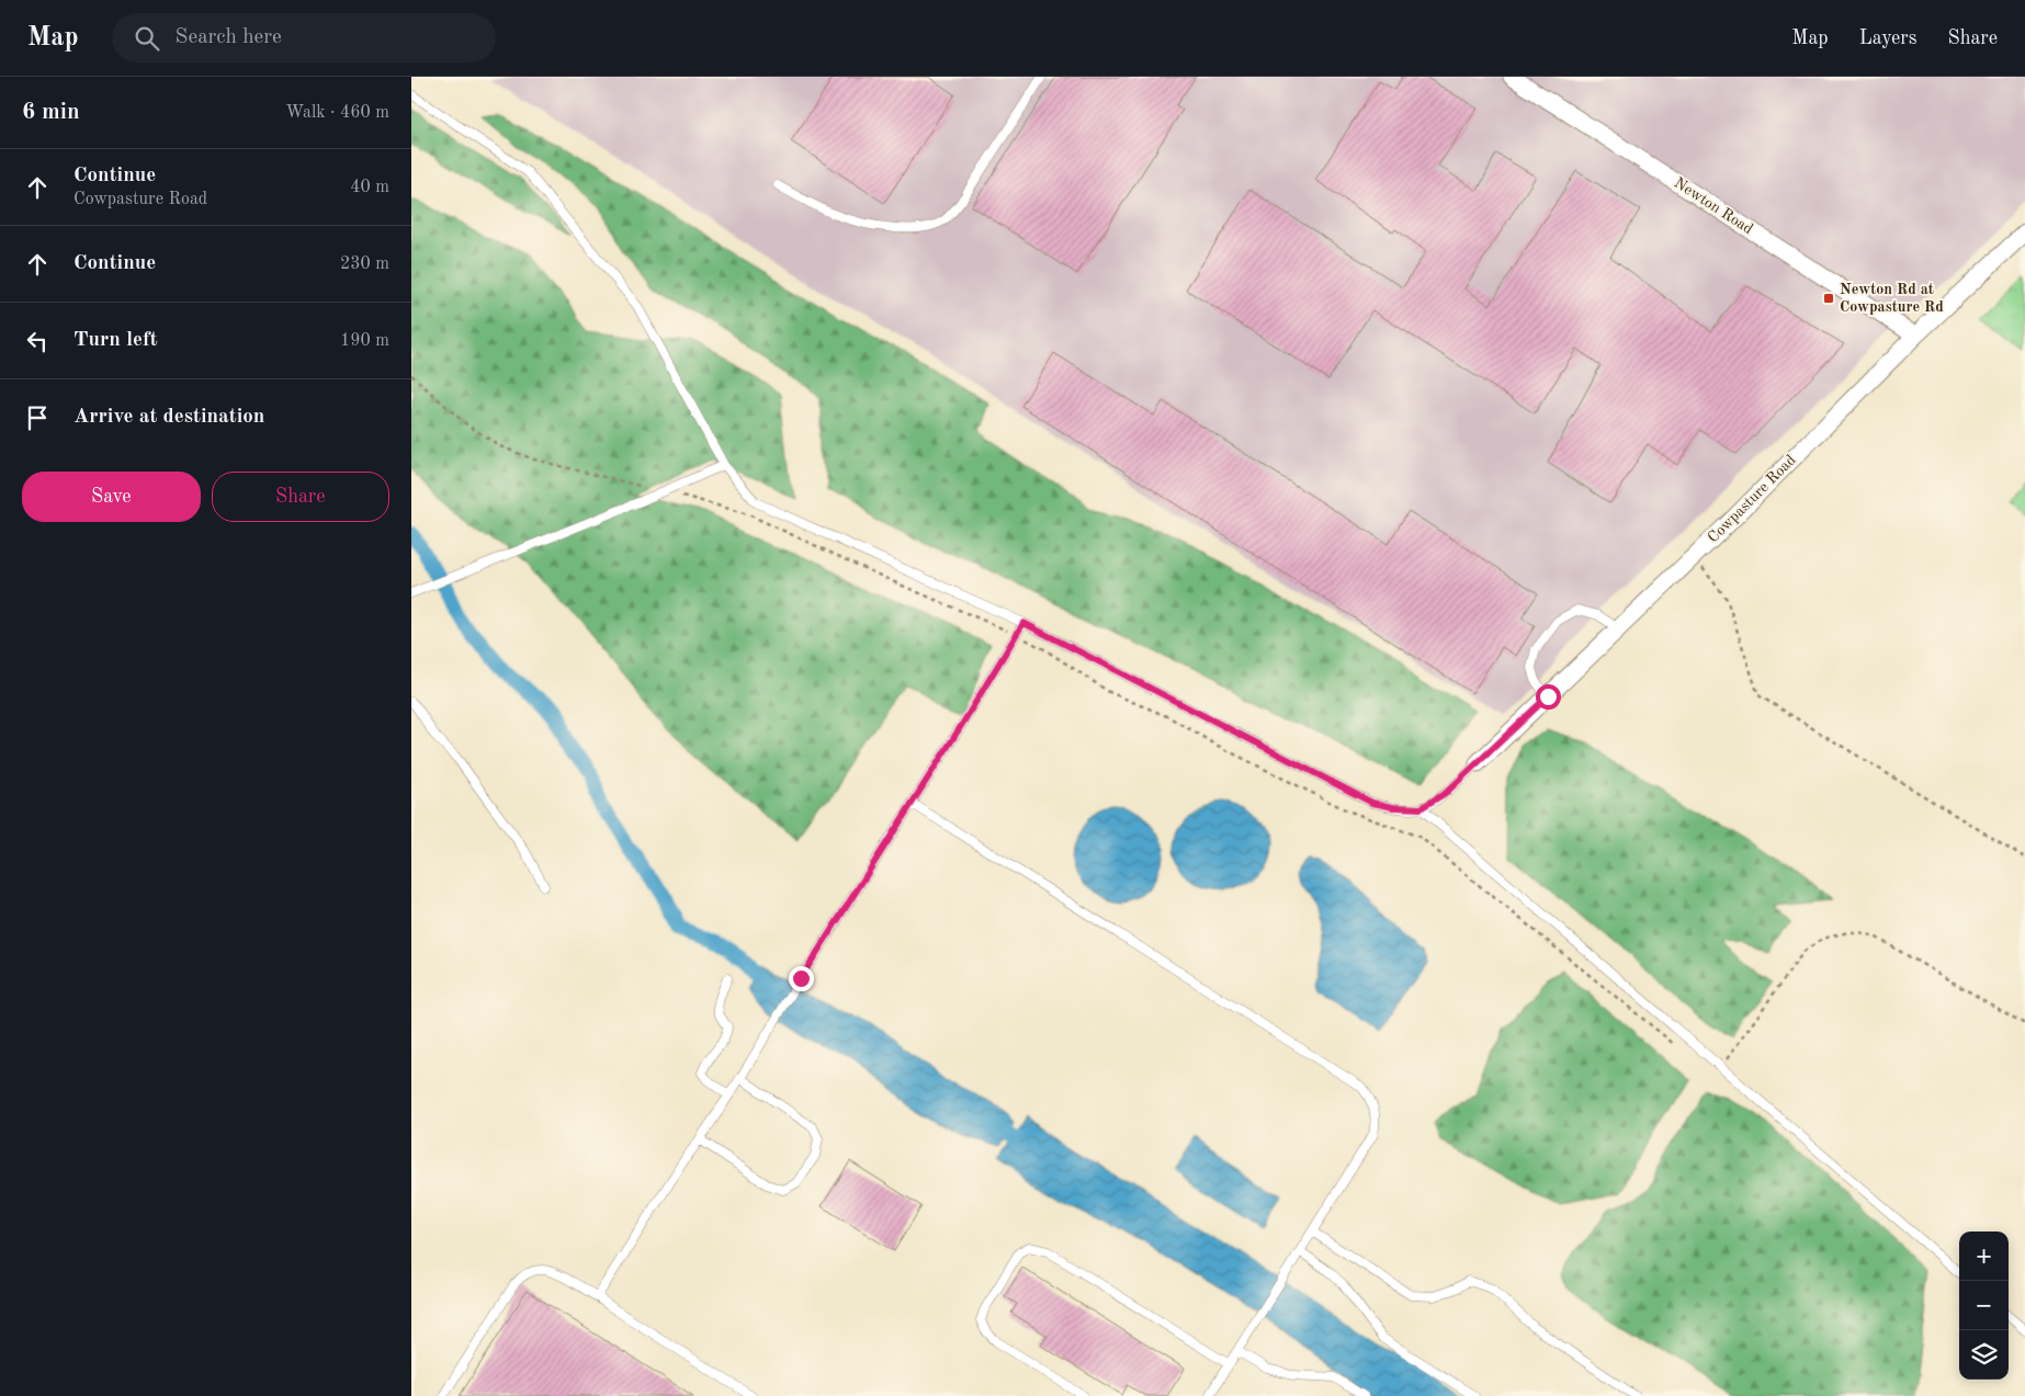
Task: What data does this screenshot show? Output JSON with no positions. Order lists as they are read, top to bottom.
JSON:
{
  "streets": {
    "street": ["Newton Road", "Cowpasture Road"]
  },
  "crossings": [
    ["Newton Road", "Cowpasture Road"]
  ],
  "places": {
    "transit": ["Newton Rd at Cowpasture Rd"]
  },
  "page": {
    "header": "Map",
    "search": "Search here",
    "nav": ["Map", "Layers", "Share"],
    "heading": ["6 min", "Walk · 460 m"],
    "list": [
      ["Continue", "Cowpasture Road", "40 m"],
      ["Continue", "230 m"],
      ["Turn left", "190 m"],
      "Arrive at destination"
    ],
    "buttons": ["Save", "Share"],
    "map_buttons": ["+", "−"]
  }
}
